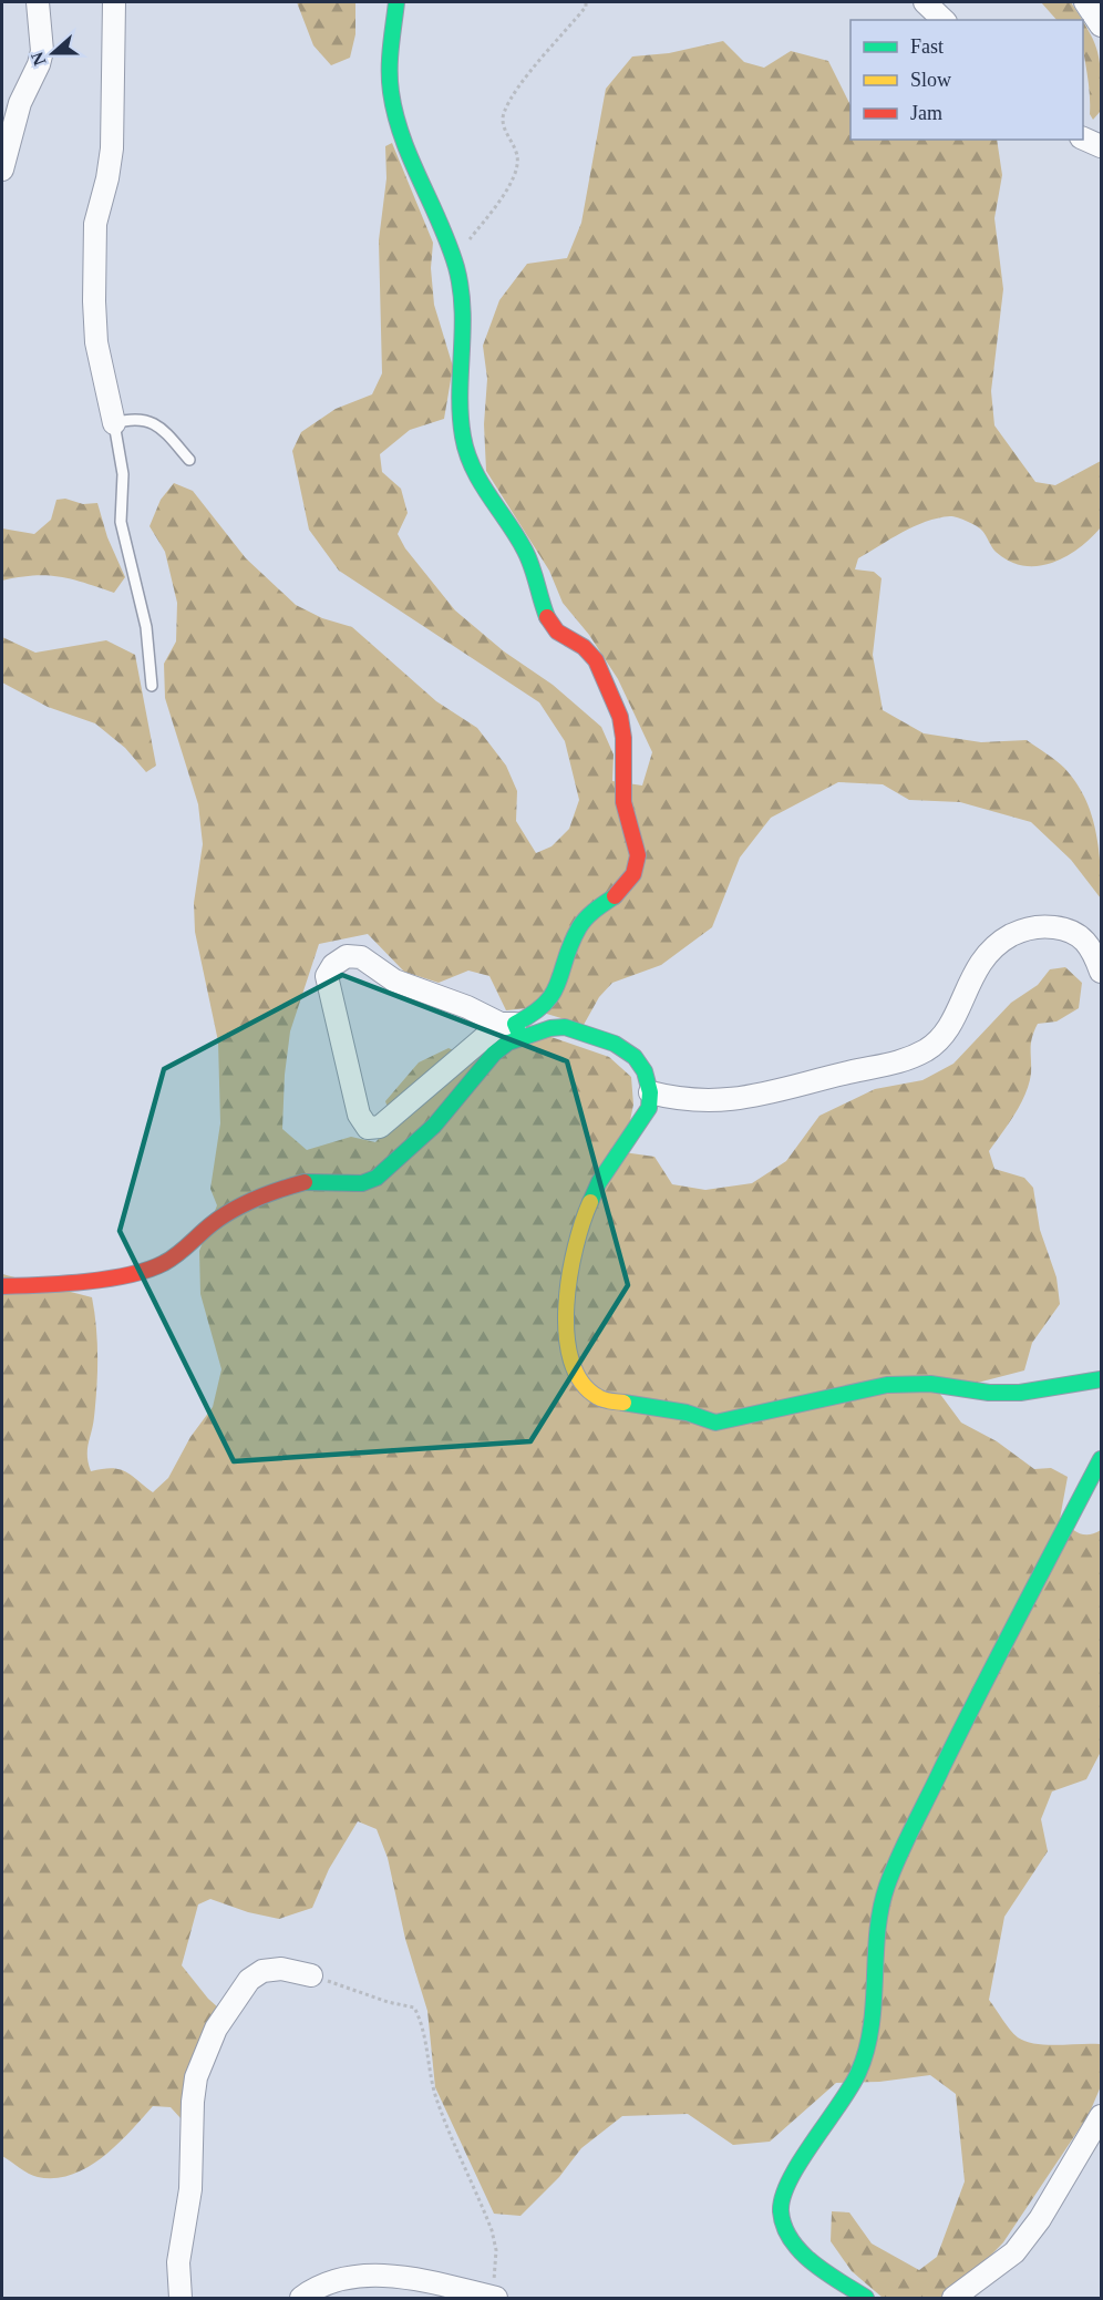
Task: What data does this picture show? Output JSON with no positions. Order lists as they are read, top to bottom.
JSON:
{
  "legend": ["Fast", "Slow", "Jam"],
  "north": "left"
}
